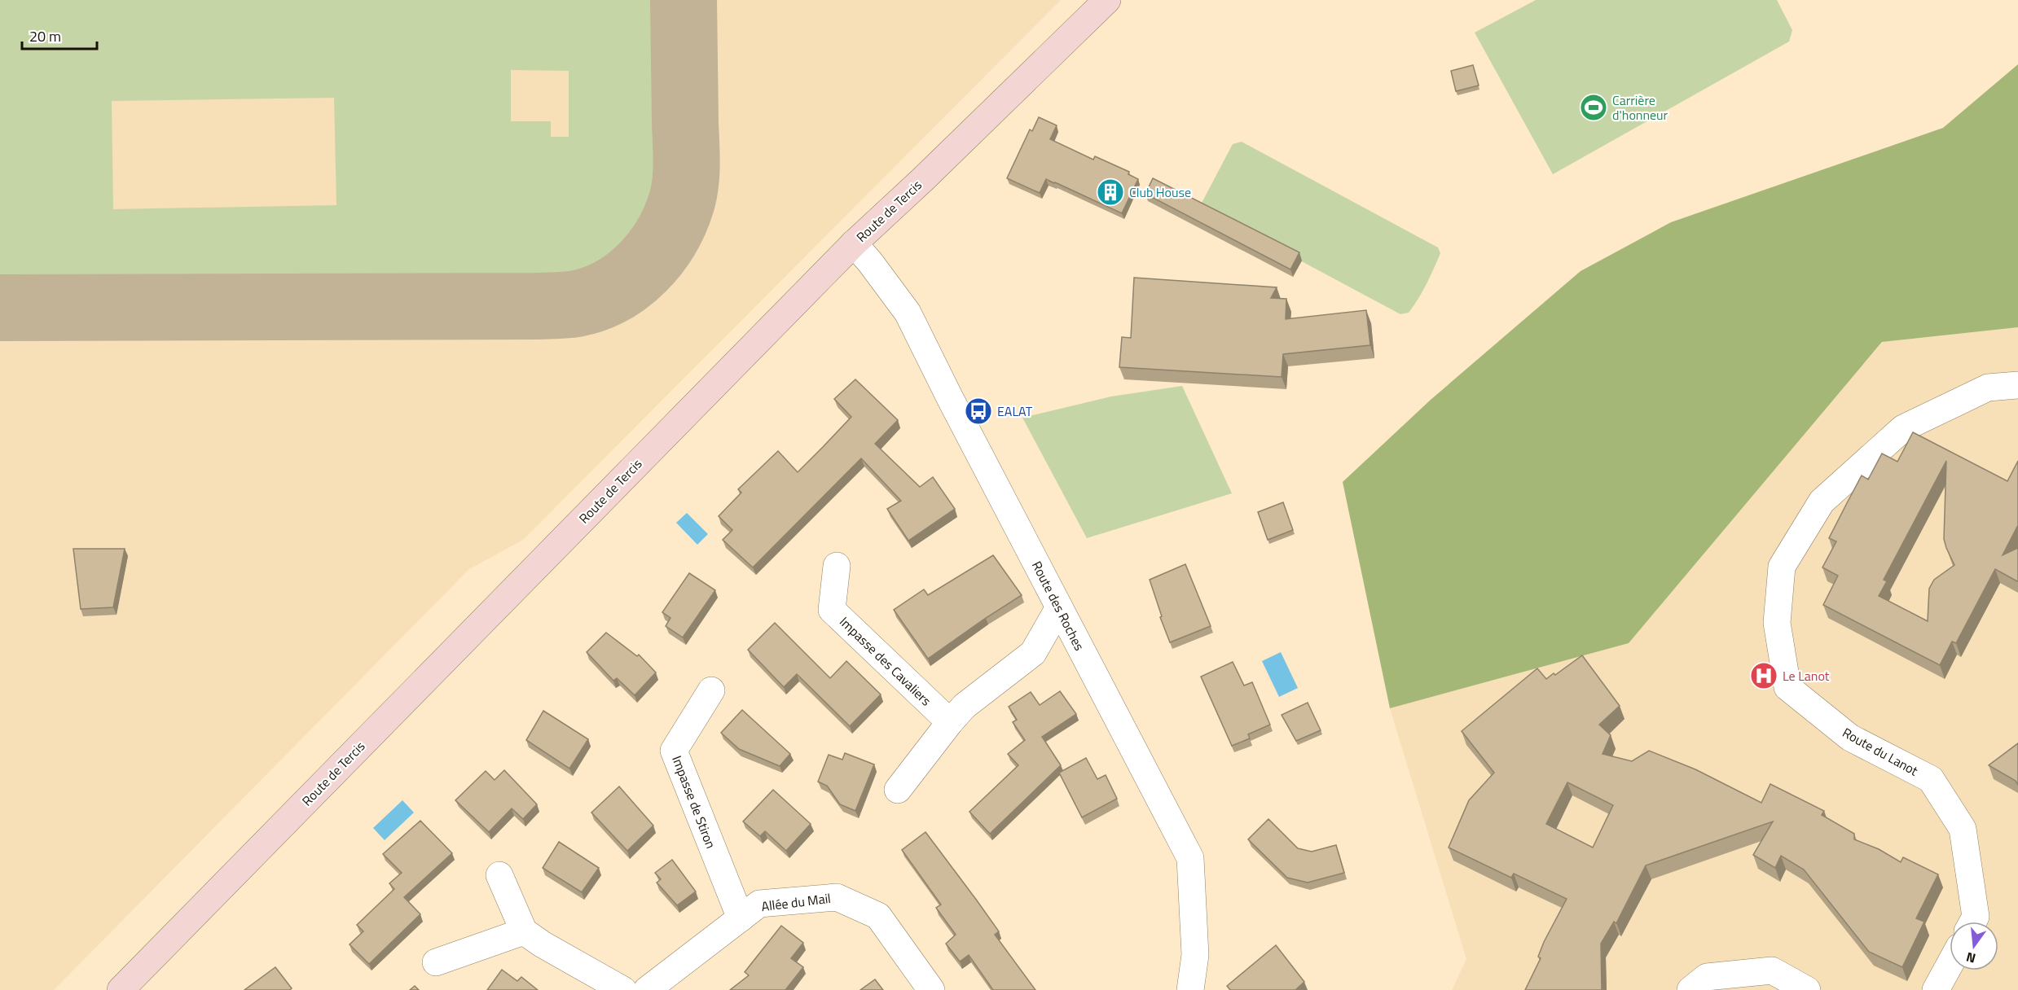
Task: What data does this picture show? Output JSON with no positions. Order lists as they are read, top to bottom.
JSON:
{
  "streets": {
    "main road": ["Route de Tercis"],
    "street": [
      "Route des Roches",
      "Impasse des Cavaliers",
      "Route du Lanot",
      "Impasse de Stiron",
      "Allée du Mail"
    ]
  },
  "crossings": [
    ["Route de Tercis", "Route des Roches"],
    ["Impasse de Stiron", "Allée du Mail"]
  ],
  "places": {
    "sports": ["Carrière d'honneur"],
    "building": ["Club House"],
    "bus stop": ["EALAT"],
    "hospital": ["Le Lanot"]
  },
  "scale_bar": "20 m",
  "north": "bottom"
}
